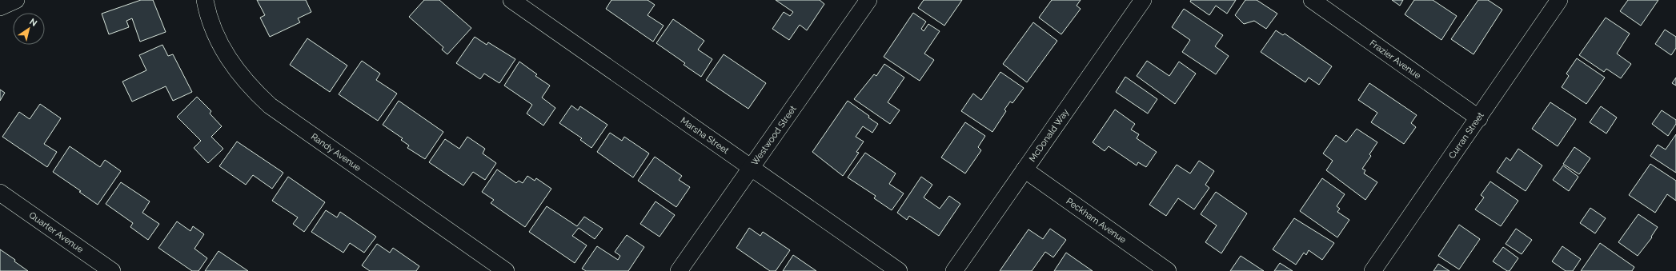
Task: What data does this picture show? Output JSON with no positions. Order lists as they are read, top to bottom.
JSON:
{
  "streets": {
    "street": [
      "Frazier Avenue",
      "Westwood Street",
      "McDonald Way",
      "Marsha Street",
      "Curran Street",
      "Randy Avenue",
      "Peckham Avenue",
      "Quarter Avenue"
    ]
  },
  "crossings": [
    ["Frazier Avenue", "Curran Street"],
    ["Westwood Street", "Marsha Street"],
    ["McDonald Way", "Peckham Avenue"]
  ],
  "north": "top right"
}
